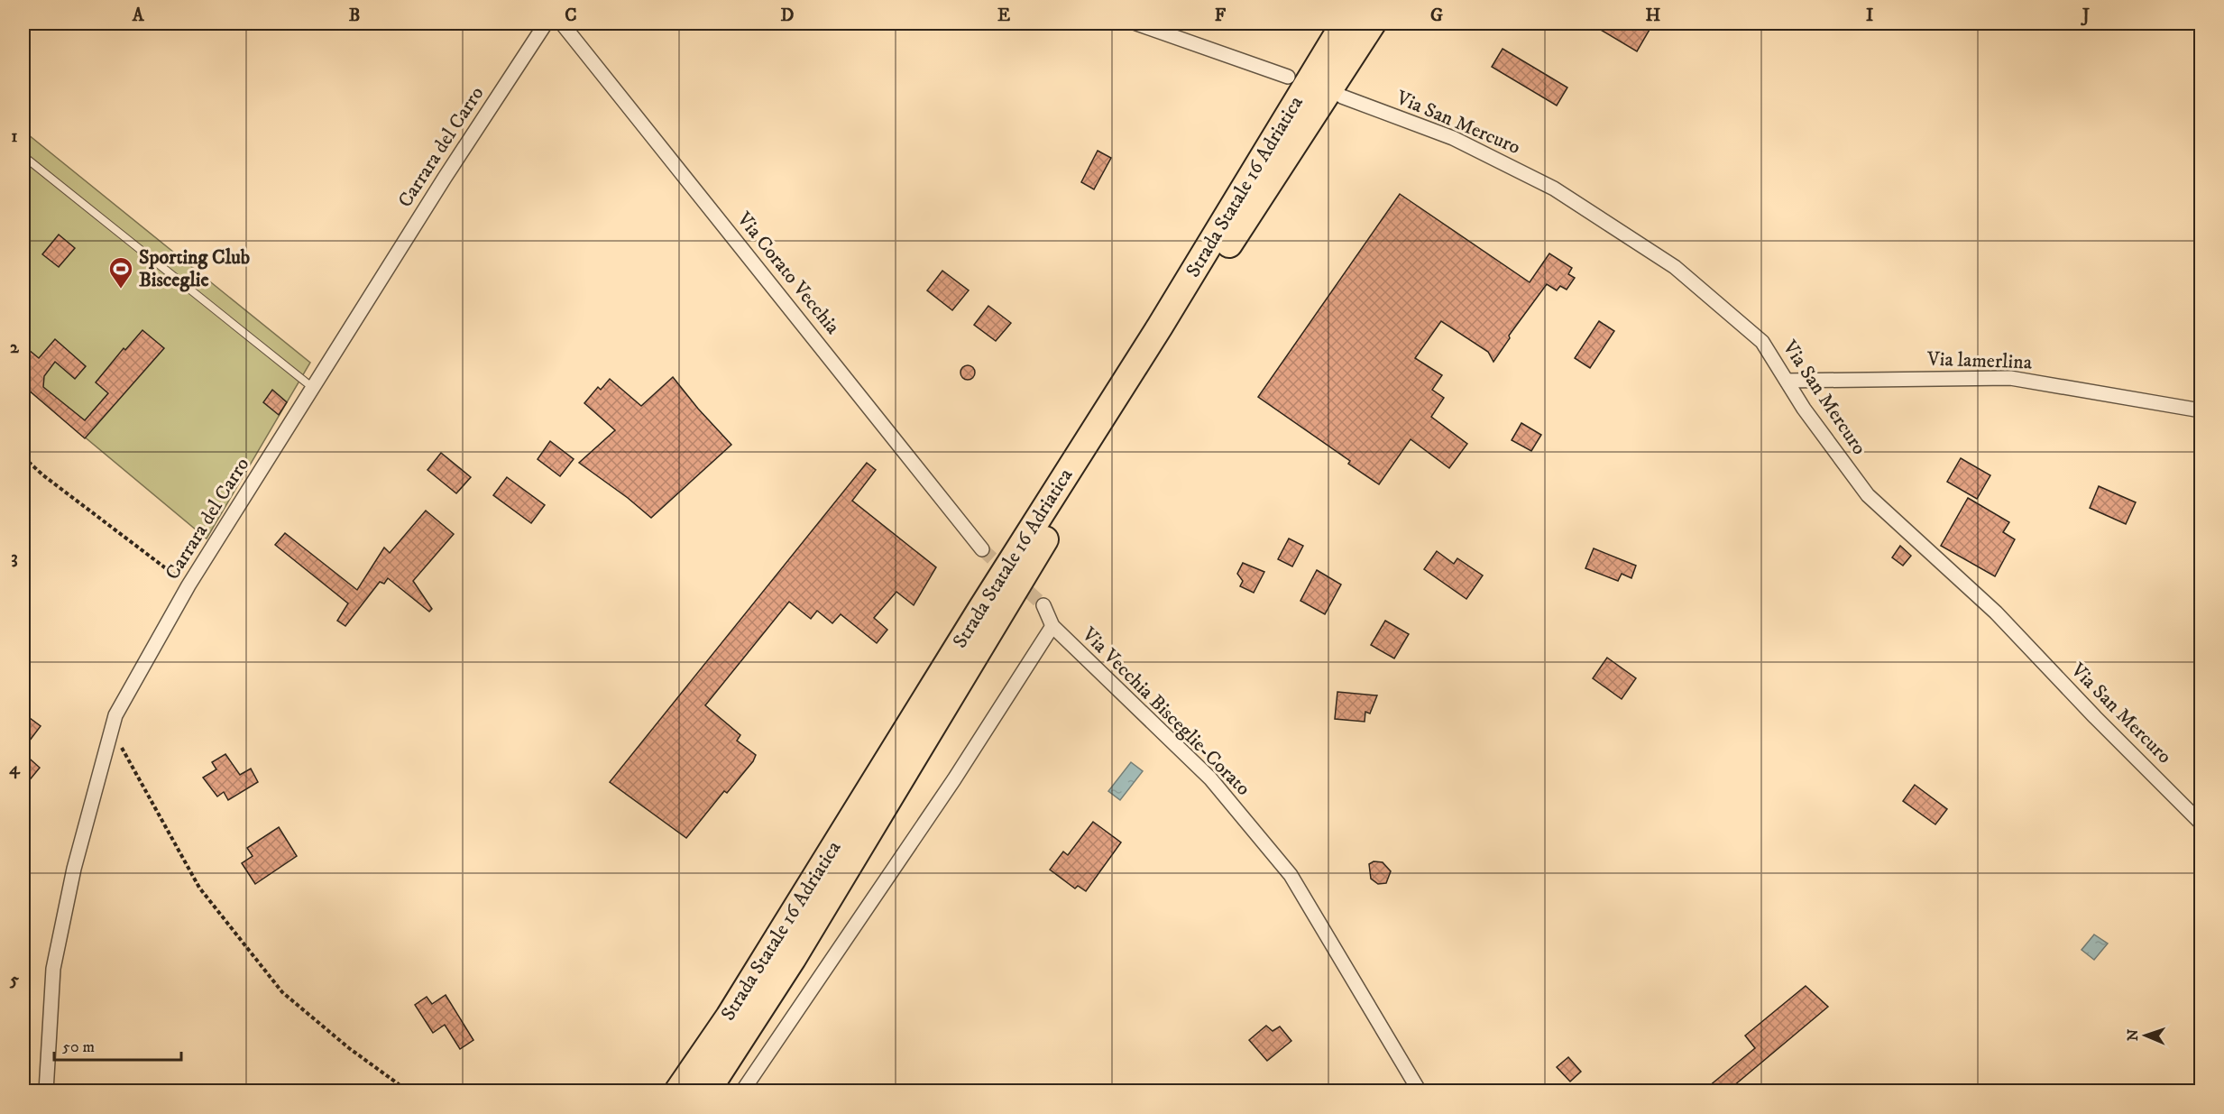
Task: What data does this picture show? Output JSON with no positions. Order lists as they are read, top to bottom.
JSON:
{
  "streets": {
    "highway": ["Strada Statale 16 Adriatica"],
    "street": [
      "Via San Mercuro",
      "Carrara del Carro",
      "Via Corato Vecchia",
      "Via lamerlina",
      "Via Vecchia Bisceglie-Corato"
    ]
  },
  "crossings": [
    ["Via San Mercuro", "Via lamerlina"]
  ],
  "places": {
    "sports": ["Sporting Club Bisceglie"]
  },
  "scale_bar": "50 m",
  "north": "left",
  "grid": {
    "columns": [
      "A",
      "B",
      "C",
      "D",
      "E",
      "F",
      "G",
      "H",
      "I",
      "J"
    ],
    "rows": [
      "1",
      "2",
      "3",
      "4",
      "5"
    ]
  }
}
